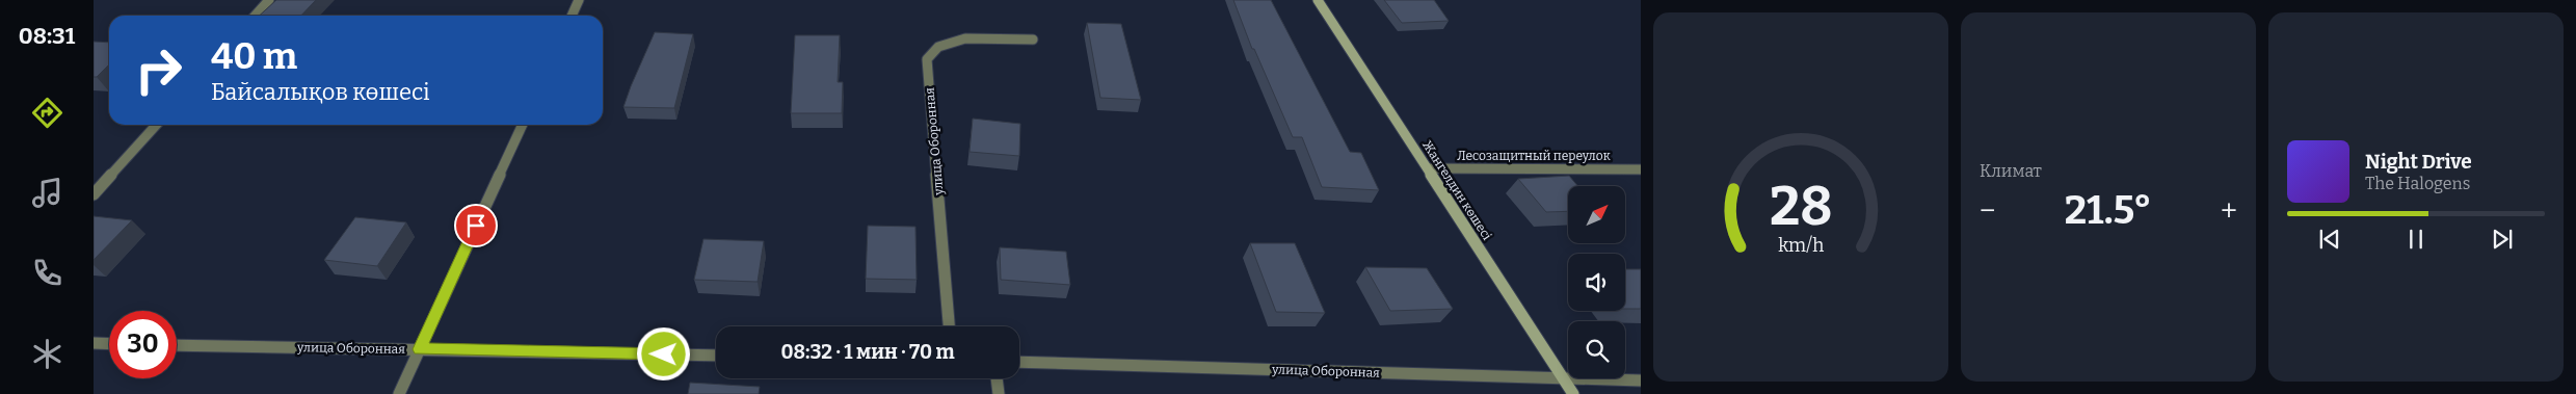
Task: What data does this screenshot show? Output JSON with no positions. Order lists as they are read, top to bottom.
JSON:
{
  "streets": {
    "street": ["улица Оборонная", "Лесозащитный переулок", "Жангелдин көшесі"]
  },
  "crossings": [
    ["улица Оборонная", "Жангелдин көшесі"],
    ["Лесозащитный переулок", "Жангелдин көшесі"]
  ],
  "north": "top right",
  "page": {
    "tabs": "08:31",
    "tile": "Климат",
    "turn": ["40 m", "Байсалықов көшесі"],
    "song": ["Night Drive", "The Halogens"],
    "heat": ["−", "21.5°", "+"],
    "limit": "30",
    "trip": "08:32 · 1 мин · 70 m",
    "gauge": ["28", "km/h"]
  }
}
